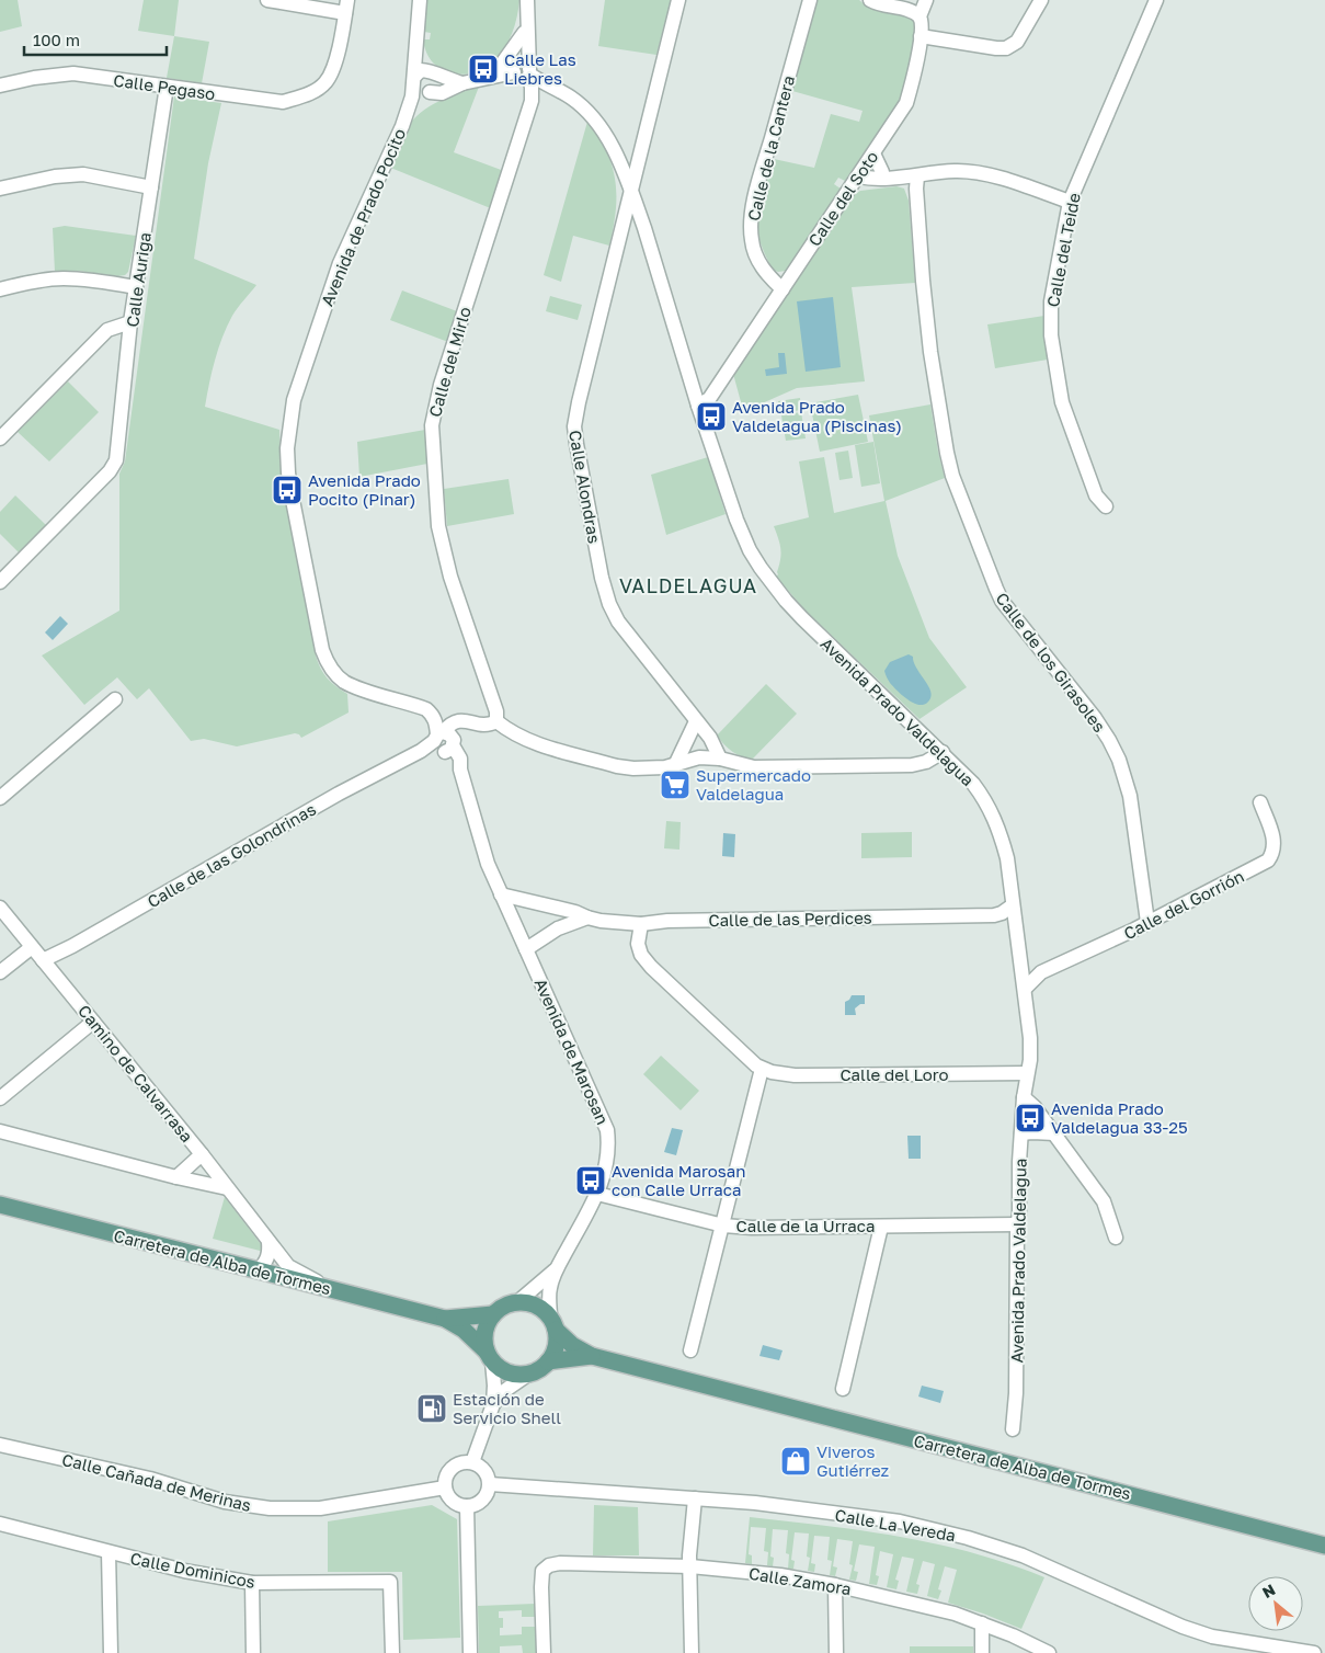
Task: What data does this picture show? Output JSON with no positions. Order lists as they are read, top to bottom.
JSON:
{
  "streets": {
    "main road": ["Carretera de Alba de Tormes"],
    "street": [
      "Calle Pegaso",
      "Calle de la Cantera",
      "Calle del Soto",
      "Avenida de Prado Pocito",
      "Calle del Teide",
      "Calle Auriga",
      "Calle del Mirlo",
      "Calle Alondras",
      "Calle de los Girasoles",
      "Avenida Prado Valdelagua",
      "Calle de las Golondrinas",
      "Calle del Gorrión",
      "Calle de las Perdices",
      "Avenida de Marosan",
      "Camino de Calvarrasa",
      "Calle del Loro",
      "Calle de la Urraca",
      "Calle Cañada de Merinas",
      "Calle La Vereda",
      "Calle Dominicos",
      "Calle Zamora"
    ]
  },
  "crossings": [
    ["Calle Pegaso", "Calle Auriga"],
    ["Calle de la Cantera", "Calle del Soto"],
    ["Calle del Soto", "Avenida Prado Valdelagua"],
    ["Avenida de Prado Pocito", "Calle de las Golondrinas"],
    ["Avenida de Prado Pocito", "Calle de las Perdices"],
    ["Avenida de Prado Pocito", "Avenida de Marosan"],
    ["Calle del Mirlo", "Avenida Prado Valdelagua"],
    ["Calle del Mirlo", "Calle de las Golondrinas"],
    ["Calle Alondras", "Avenida Prado Valdelagua"],
    ["Calle de los Girasoles", "Calle del Gorrión"],
    ["Avenida Prado Valdelagua", "Calle del Gorrión"],
    ["Avenida Prado Valdelagua", "Calle de las Perdices"],
    ["Avenida Prado Valdelagua", "Calle del Loro"],
    ["Avenida Prado Valdelagua", "Calle de la Urraca"],
    ["Calle de las Golondrinas", "Camino de Calvarrasa"],
    ["Calle de las Perdices", "Avenida de Marosan"],
    ["Avenida de Marosan", "Calle de la Urraca"],
    ["Avenida de Marosan", "Carretera de Alba de Tormes"],
    ["Camino de Calvarrasa", "Carretera de Alba de Tormes"],
    ["Calle Cañada de Merinas", "Calle La Vereda"]
  ],
  "districts": ["VALDELAGUA"],
  "places": {
    "bus stop": [
      "Calle Las Liebres",
      "Avenida Prado Valdelagua (Piscinas)",
      "Avenida Prado Pocito (Pinar)",
      "Avenida Prado Valdelagua 33-25",
      "Avenida Marosan con Calle Urraca"
    ],
    "supermarket": ["Supermercado Valdelagua"],
    "fuel station": ["Estación de Servicio Shell"],
    "shop": ["Viveros Gutiérrez"]
  },
  "scale_bar": "100 m",
  "north": "top left"
}
